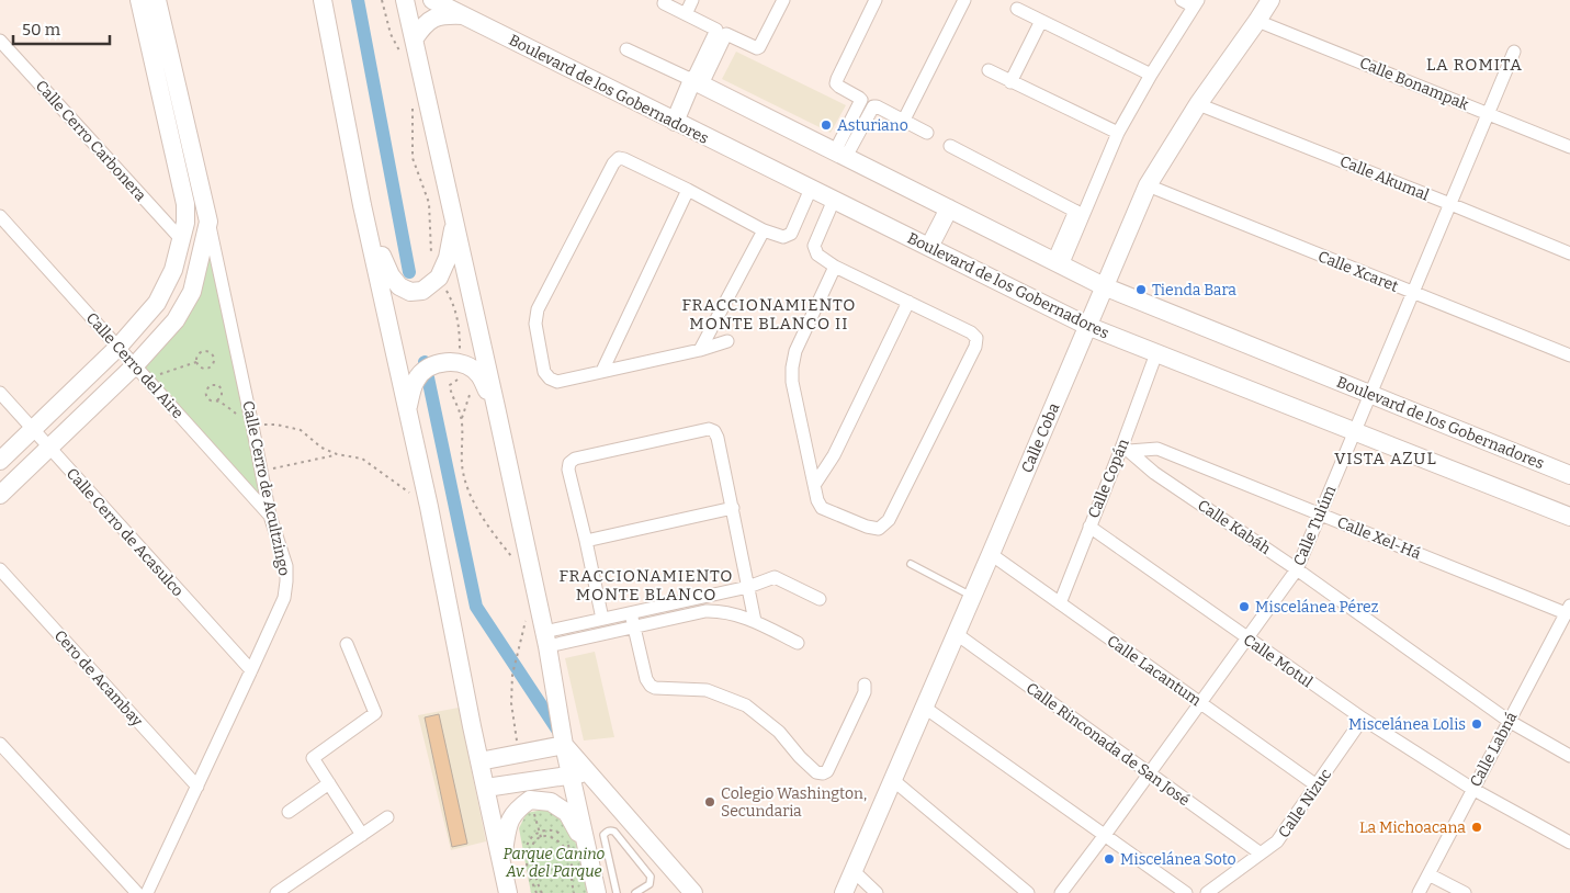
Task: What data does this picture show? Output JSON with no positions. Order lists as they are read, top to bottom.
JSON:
{
  "streets": {
    "main road": ["Boulevard de los Gobernadores", "Calle Coba"],
    "street": [
      "Calle Bonampak",
      "Calle Cerro Carbonera",
      "Calle Akumal",
      "Calle Xcaret",
      "Calle Cerro del Aire",
      "Calle Copán",
      "Calle Cerro de Acultzingo",
      "Calle Tulúm",
      "Calle Kabáh",
      "Calle Cerro de Acasulco",
      "Calle Xel-Há",
      "Calle Motul",
      "Calle Lacantum",
      "Cero de Acambay",
      "Calle Rinconada de San José",
      "Calle Labná",
      "Calle Nizuc"
    ]
  },
  "crossings": [
    ["Calle Bonampak", "Calle Coba"],
    ["Calle Bonampak", "Calle Tulúm"],
    ["Boulevard de los Gobernadores", "Calle Coba"],
    ["Boulevard de los Gobernadores", "Calle Copán"],
    ["Boulevard de los Gobernadores", "Calle Tulúm"],
    ["Calle Akumal", "Calle Coba"],
    ["Calle Akumal", "Calle Tulúm"],
    ["Calle Xcaret", "Calle Coba"],
    ["Calle Xcaret", "Calle Tulúm"],
    ["Calle Cerro del Aire", "Calle Cerro de Acultzingo"],
    ["Calle Coba", "Calle Lacantum"],
    ["Calle Coba", "Calle Rinconada de San José"],
    ["Calle Copán", "Calle Kabáh"],
    ["Calle Copán", "Calle Xel-Há"],
    ["Calle Copán", "Calle Motul"],
    ["Calle Copán", "Calle Lacantum"],
    ["Calle Cerro de Acultzingo", "Calle Cerro de Acasulco"],
    ["Calle Cerro de Acultzingo", "Cero de Acambay"],
    ["Calle Tulúm", "Calle Kabáh"],
    ["Calle Tulúm", "Calle Xel-Há"],
    ["Calle Tulúm", "Calle Motul"],
    ["Calle Tulúm", "Calle Lacantum"],
    ["Calle Tulúm", "Calle Rinconada de San José"],
    ["Calle Kabáh", "Calle Xel-Há"],
    ["Calle Kabáh", "Calle Labná"],
    ["Calle Xel-Há", "Calle Labná"],
    ["Calle Motul", "Calle Labná"],
    ["Calle Motul", "Calle Nizuc"],
    ["Calle Lacantum", "Calle Nizuc"],
    ["Calle Rinconada de San José", "Calle Nizuc"]
  ],
  "districts": [
    "LA ROMITA",
    "FRACCIONAMIENTO MONTE BLANCO II",
    "VISTA AZUL",
    "FRACCIONAMIENTO MONTE BLANCO"
  ],
  "parks": ["Parque Canino Av. del Parque"],
  "places": [
    "Asturiano",
    "Tienda Bara",
    "Miscelánea Pérez",
    "Miscelánea Lolis",
    "Colegio Washington, Secundaria",
    "La Michoacana",
    "Miscelánea Soto"
  ],
  "scale_bar": "50 m"
}
